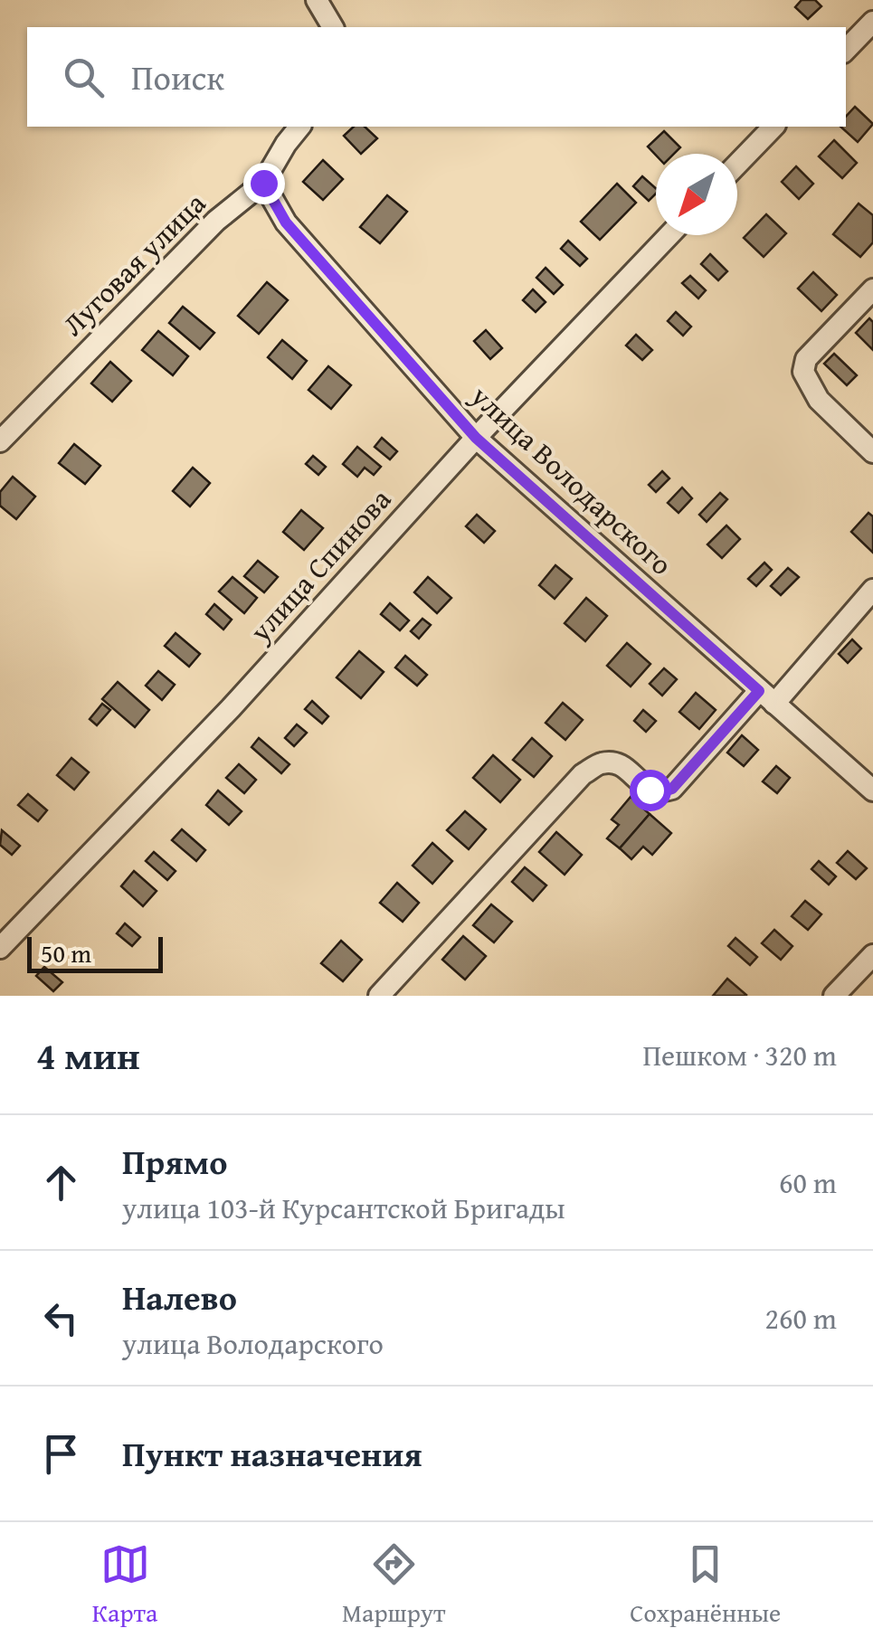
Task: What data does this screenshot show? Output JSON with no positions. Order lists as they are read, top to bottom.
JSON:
{
  "streets": {
    "street": ["Луговая улица", "улица Володарского", "улица Спинова"]
  },
  "crossings": [
    ["Луговая улица", "улица Володарского"],
    ["улица Володарского", "улица Спинова"]
  ],
  "scale_bar": "50 m",
  "north": "bottom left",
  "page": {
    "search": "Поиск",
    "scale": "50 m",
    "heading": ["4 мин", "Пешком · 320 m"],
    "list": [
      ["Прямо", "улица 103-й Курсантской Бригады", "60 m"],
      ["Налево", "улица Володарского", "260 m"],
      "Пункт назначения"
    ],
    "nav": ["Карта", "Маршрут", "Сохранённые"]
  }
}
